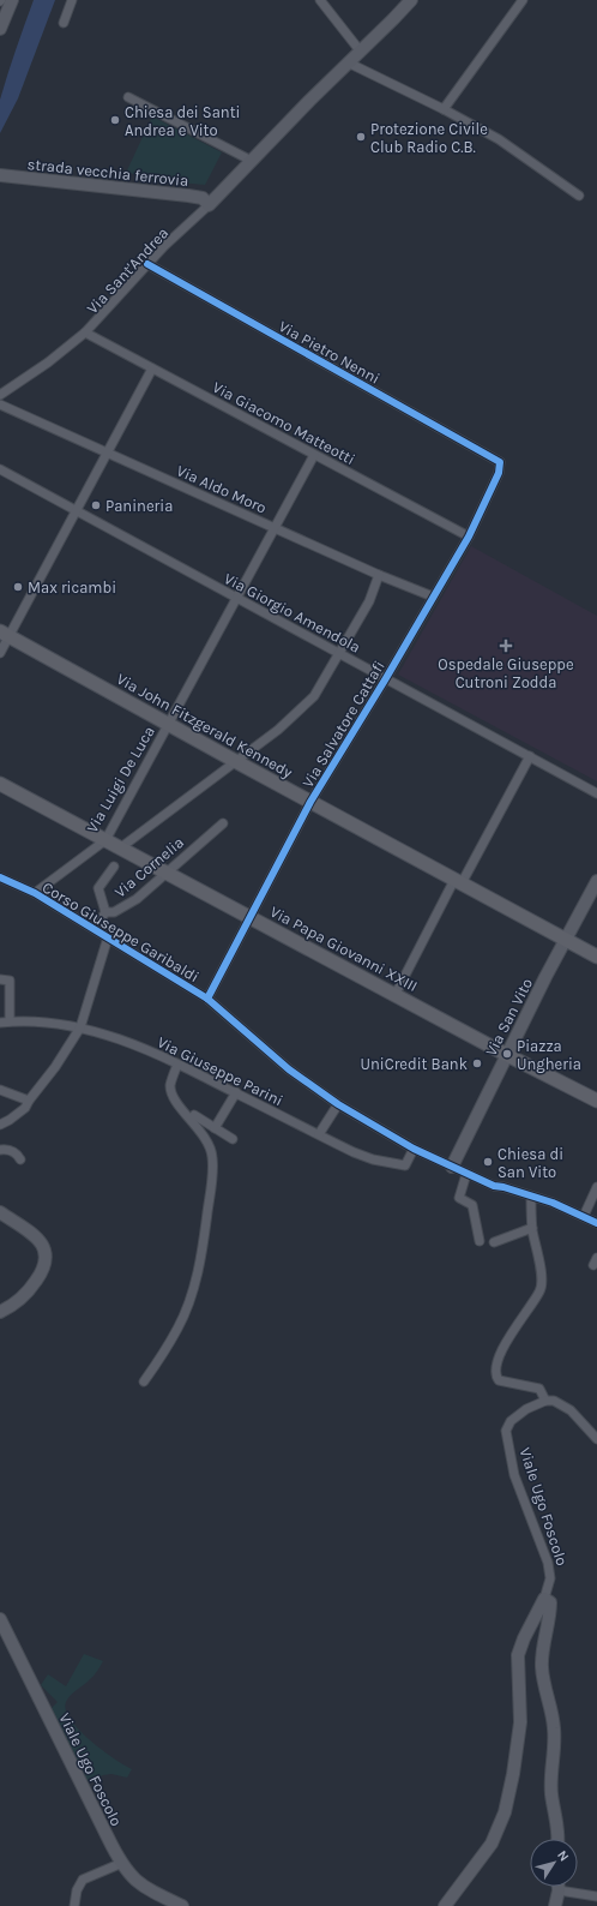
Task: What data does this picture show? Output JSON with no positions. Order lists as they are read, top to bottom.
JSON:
{
  "streets": {
    "main road": ["Via John Fitzgerald Kennedy", "Via Papa Giovanni XXIII"],
    "street": [
      "strada vecchia ferrovia",
      "Via Sant'Andrea",
      "Via Pietro Nenni",
      "Via Giacomo Matteotti",
      "Via Aldo Moro",
      "Via Giorgio Amendola",
      "Via Salvatore Cattafi",
      "Via Luigi De Luca",
      "Via Cornelia",
      "Corso Giuseppe Garibaldi",
      "Via San Vito",
      "Via Giuseppe Parini",
      "Viale Ugo Foscolo"
    ]
  },
  "crossings": [
    ["strada vecchia ferrovia", "Via Sant'Andrea"],
    ["Via Sant'Andrea", "Via Pietro Nenni"],
    ["Via Sant'Andrea", "Via Giacomo Matteotti"],
    ["Via Pietro Nenni", "Via Salvatore Cattafi"],
    ["Via Giacomo Matteotti", "Via Salvatore Cattafi"],
    ["Via Giacomo Matteotti", "Via Luigi De Luca"],
    ["Via Aldo Moro", "Via Salvatore Cattafi"],
    ["Via Aldo Moro", "Via Luigi De Luca"],
    ["Via Giorgio Amendola", "Via Salvatore Cattafi"],
    ["Via Giorgio Amendola", "Via Luigi De Luca"],
    ["Via Salvatore Cattafi", "Via John Fitzgerald Kennedy"],
    ["Via Salvatore Cattafi", "Corso Giuseppe Garibaldi"],
    ["Via Salvatore Cattafi", "Via Papa Giovanni XXIII"],
    ["Via John Fitzgerald Kennedy", "Via Luigi De Luca"],
    ["Via John Fitzgerald Kennedy", "Via San Vito"],
    ["Via Luigi De Luca", "Corso Giuseppe Garibaldi"],
    ["Via Luigi De Luca", "Via Papa Giovanni XXIII"],
    ["Via Cornelia", "Corso Giuseppe Garibaldi"],
    ["Via Cornelia", "Via Papa Giovanni XXIII"],
    ["Corso Giuseppe Garibaldi", "Via San Vito"],
    ["Corso Giuseppe Garibaldi", "Via Giuseppe Parini"],
    ["Via Papa Giovanni XXIII", "Via San Vito"]
  ],
  "places": {
    "other": [
      "Chiesa dei Santi Andrea e Vito",
      "Protezione Civile Club Radio C.B.",
      "Panineria",
      "Max ricambi",
      "Piazza Ungheria",
      "UniCredit Bank",
      "Chiesa di San Vito"
    ],
    "health": ["Ospedale Giuseppe Cutroni Zodda"]
  },
  "north": "top right"
}
